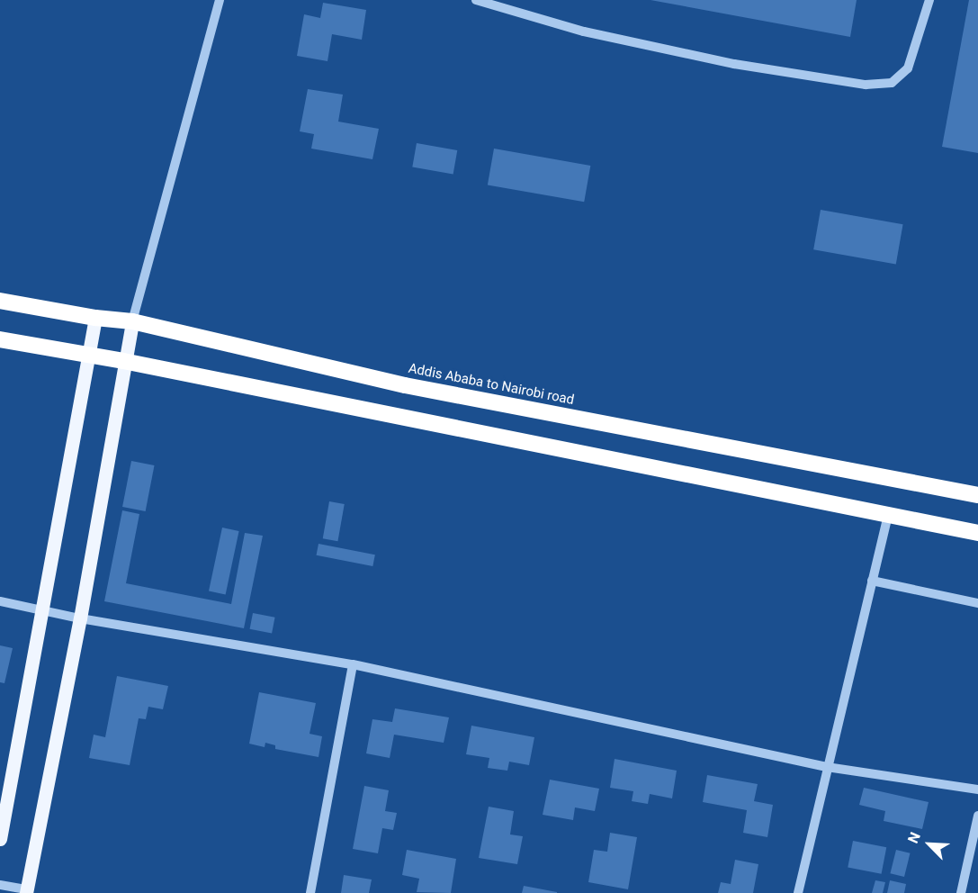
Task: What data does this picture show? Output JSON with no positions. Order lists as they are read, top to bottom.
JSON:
{
  "streets": {
    "highway": ["Addis Ababa to Nairobi road"]
  },
  "north": "top left"
}
